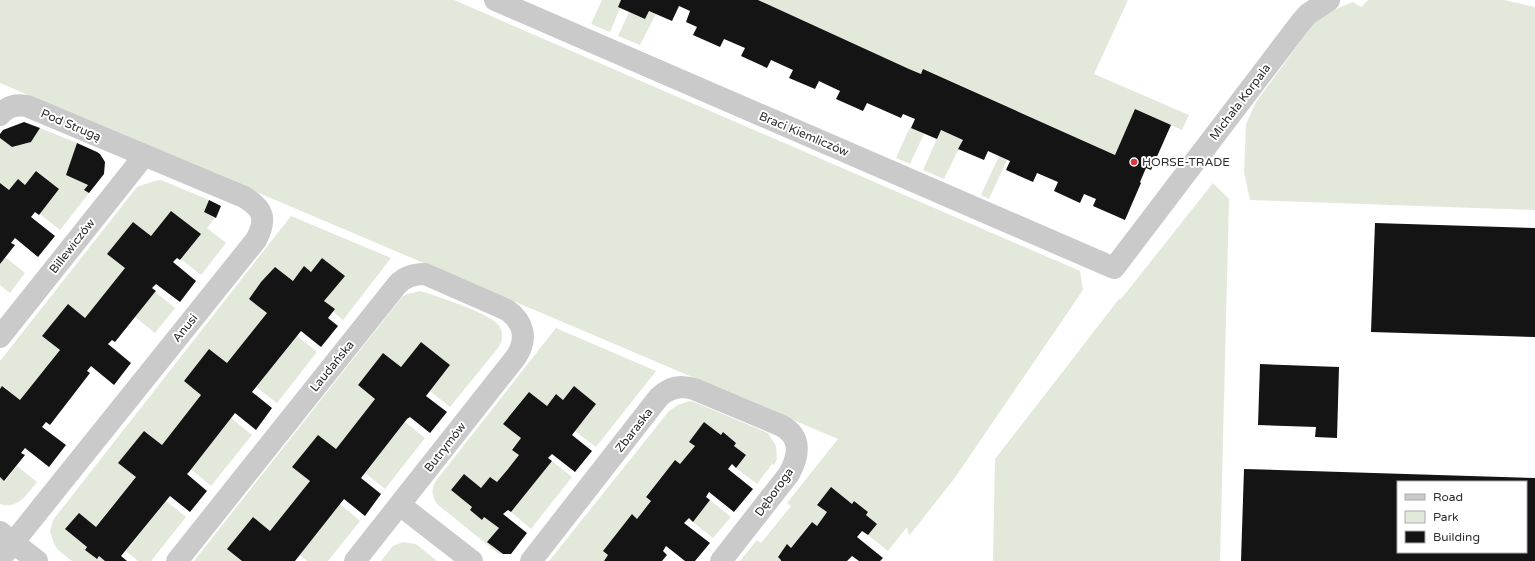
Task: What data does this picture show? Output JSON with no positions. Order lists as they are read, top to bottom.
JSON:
{
  "streets": {
    "street": [
      "Michała Korpala",
      "Pod Strugą",
      "Braci Kiemliczów",
      "Billewiczów",
      "Anusi",
      "Laudańska",
      "Zbaraska",
      "Butrymów",
      "Dęboroga"
    ]
  },
  "crossings": [
    ["Michała Korpala", "Braci Kiemliczów"],
    ["Pod Strugą", "Billewiczów"],
    ["Pod Strugą", "Anusi"],
    ["Billewiczów", "Anusi"],
    ["Laudańska", "Butrymów"],
    ["Zbaraska", "Dęboroga"]
  ],
  "places": ["HORSE-TRADE"],
  "legend": ["Road", "Park", "Building"]
}
